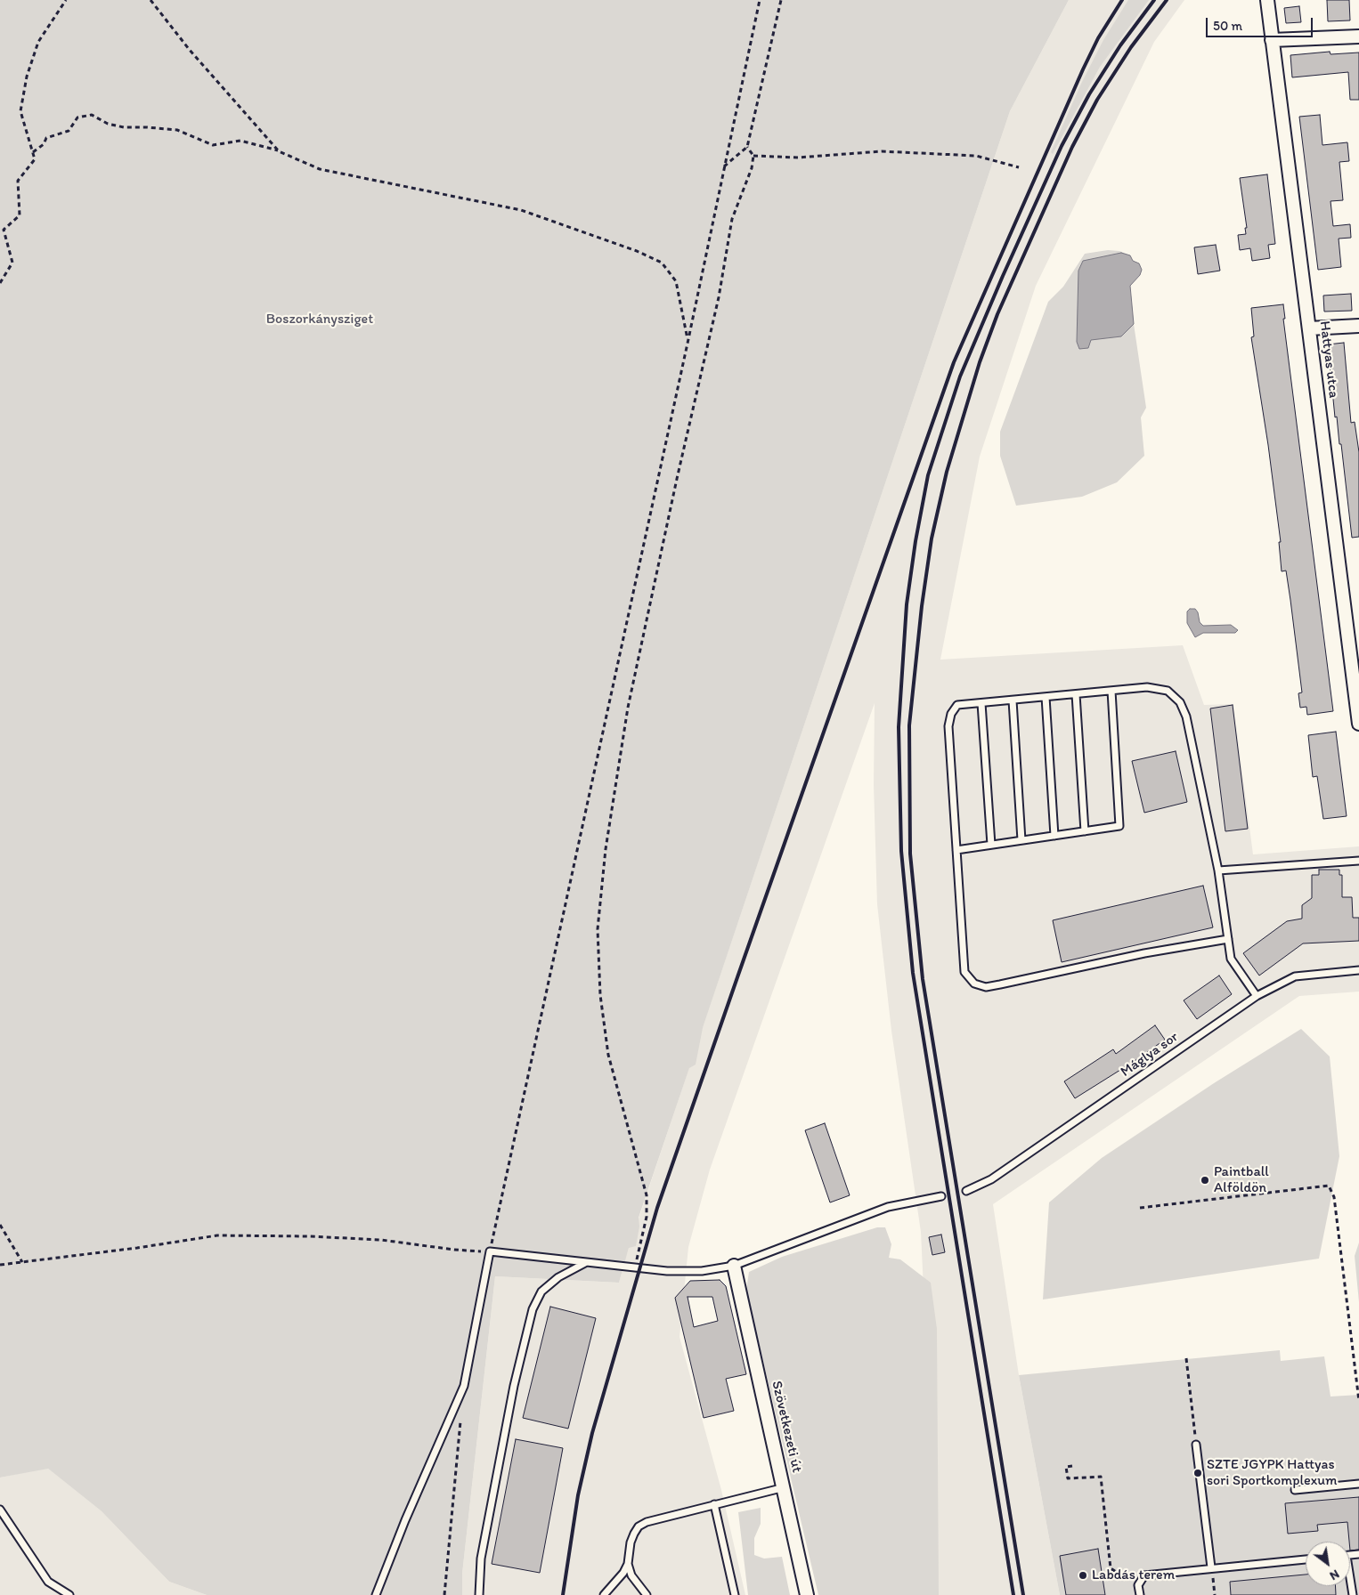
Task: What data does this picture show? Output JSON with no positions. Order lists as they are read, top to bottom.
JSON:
{
  "streets": {
    "street": ["Hattyas utca", "Szövetkezeti út"],
    "lane": ["Máglya sor"]
  },
  "parks": ["Boszorkánysziget"],
  "places": ["Paintball Alföldön", "SZTE JGYPK Hattyas sori Sportkomplexum", "Labdás terem"],
  "scale_bar": "50 m",
  "north": "bottom right"
}
